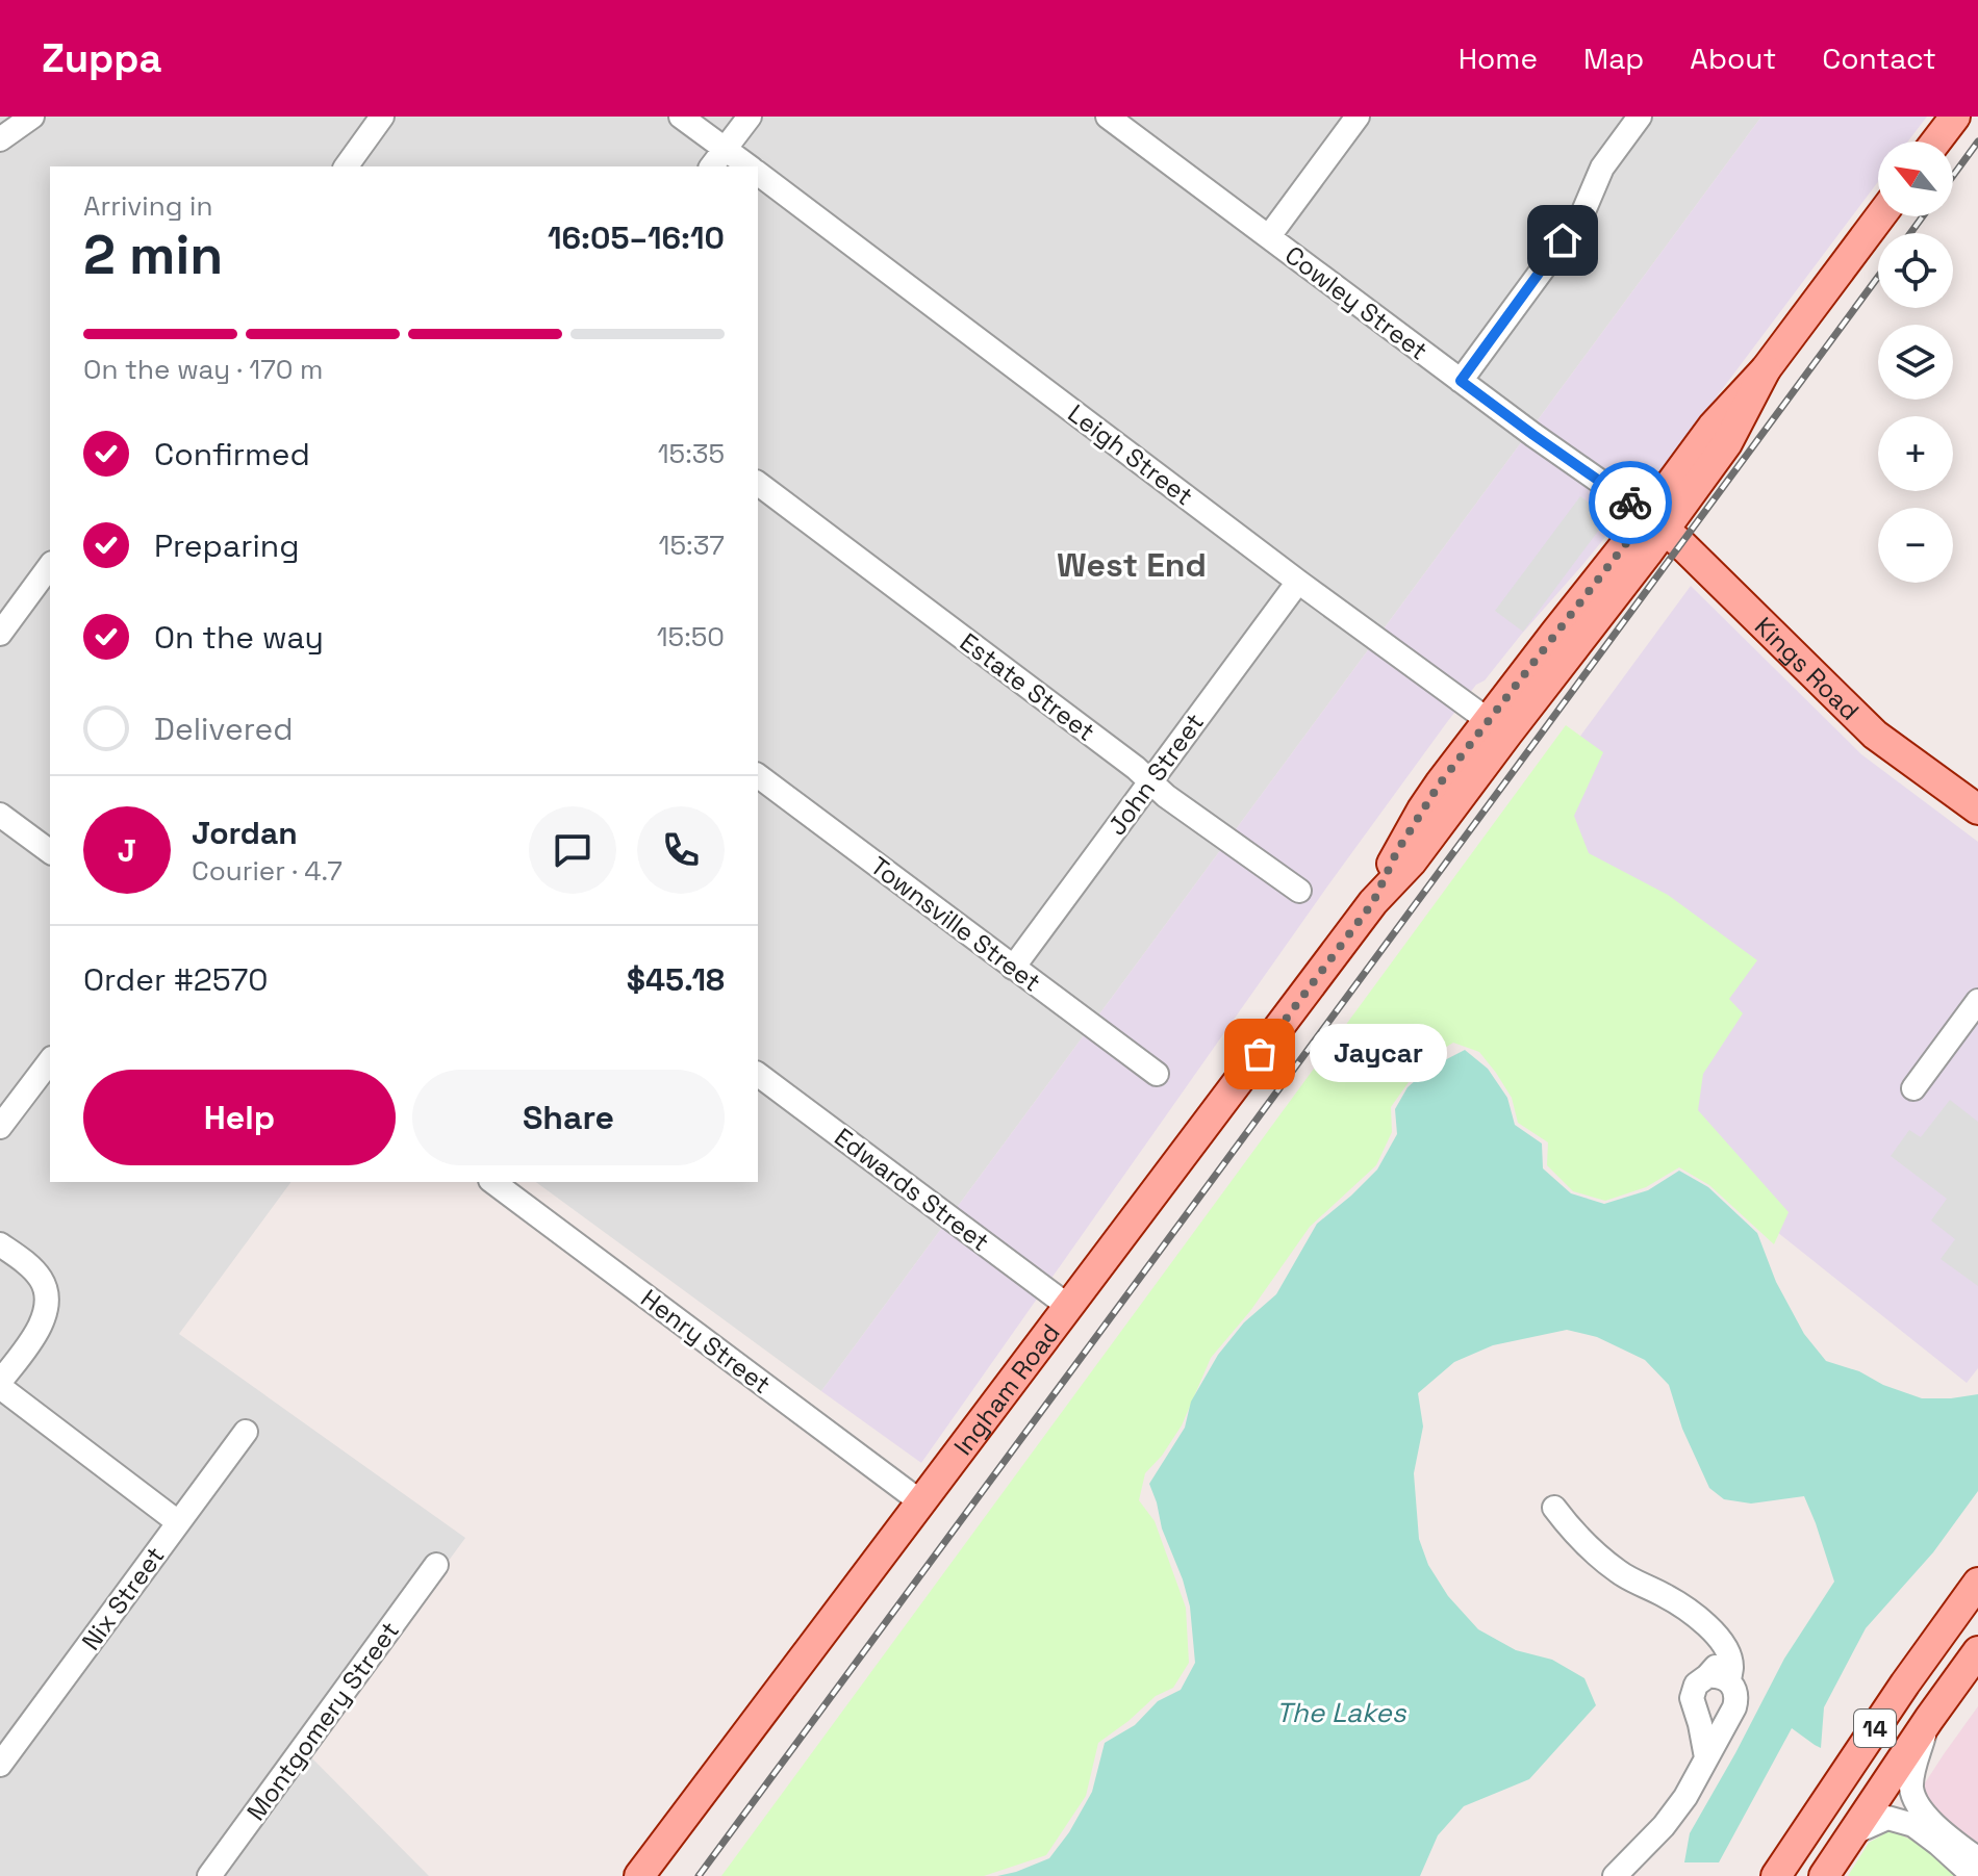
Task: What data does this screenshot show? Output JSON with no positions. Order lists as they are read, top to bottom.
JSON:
{
  "streets": {
    "main road": ["Kings Road", "Ingham Road", "14"],
    "street": [
      "Cowley Street",
      "Leigh Street",
      "Estate Street",
      "John Street",
      "Townsville Street",
      "Edwards Street",
      "Henry Street",
      "Nix Street",
      "Montgomery Street"
    ]
  },
  "crossings": [
    ["Cowley Street", "Kings Road"],
    ["Cowley Street", "Ingham Road"],
    ["Leigh Street", "John Street"],
    ["Leigh Street", "Ingham Road"],
    ["Kings Road", "Ingham Road"],
    ["Estate Street", "John Street"],
    ["John Street", "Townsville Street"],
    ["Edwards Street", "Ingham Road"],
    ["Henry Street", "Ingham Road"]
  ],
  "districts": ["West End"],
  "water": ["The Lakes"],
  "places": ["Jaycar"],
  "north": "top left",
  "page": {
    "header": "Zuppa",
    "nav": [
      "Home",
      "Map",
      "About",
      "Contact"
    ],
    "map_buttons": ["+", "−"],
    "heading": ["2 min", "Arriving in", "16:05–16:10"],
    "panel": [
      "Jordan",
      "Courier · 4.7",
      "Order #2570",
      "$45.18"
    ],
    "bar": "On the way · 170 m",
    "list": [
      ["Confirmed", "15:35"],
      ["Preparing", "15:37"],
      ["On the way", "15:50"],
      "Delivered"
    ],
    "round": "J",
    "bubble": "Jaycar",
    "buttons": ["Help", "Share"]
  }
}
